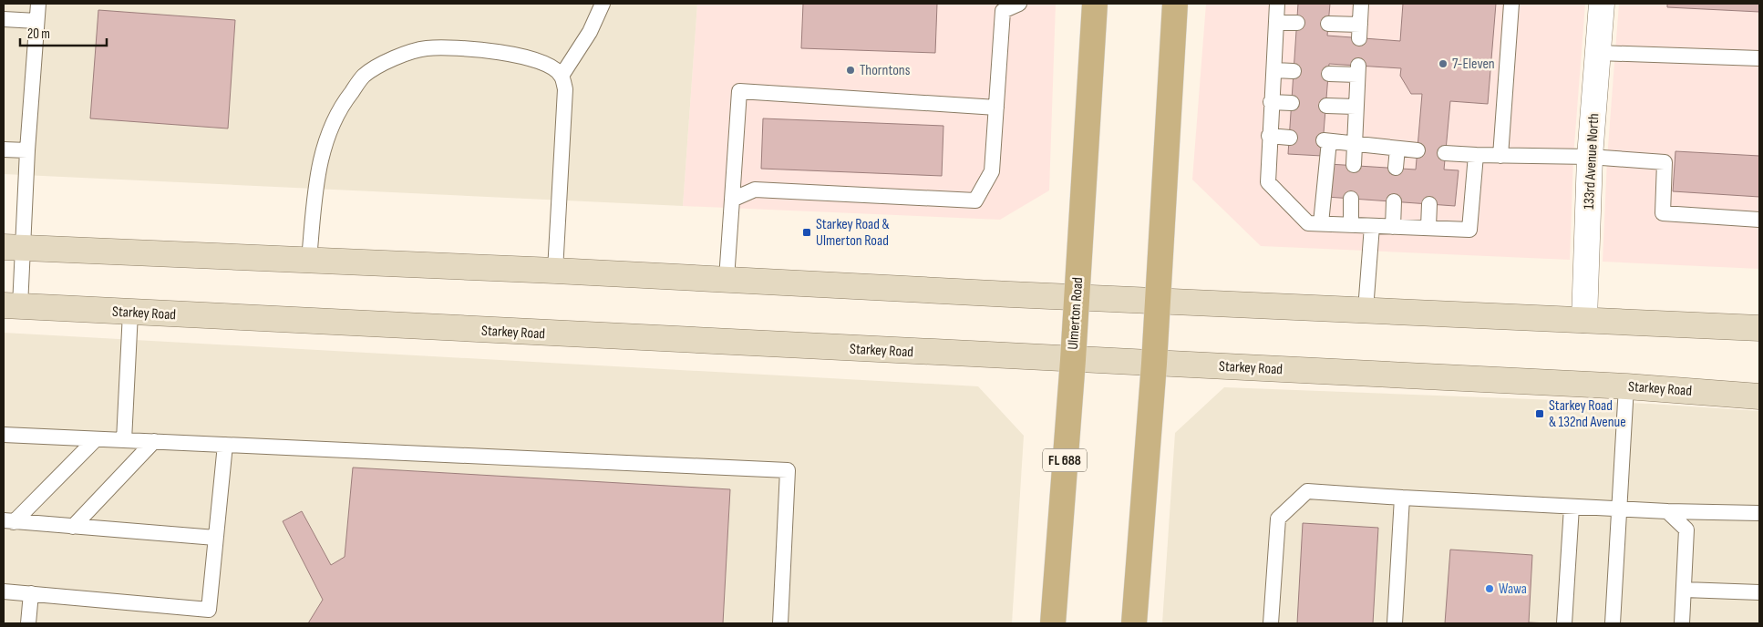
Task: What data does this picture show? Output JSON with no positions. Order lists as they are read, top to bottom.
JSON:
{
  "streets": {
    "main road": ["Starkey Road", "Ulmerton Road", "FL 688"],
    "street": ["133rd Avenue North"]
  },
  "crossings": [
    ["Starkey Road", "Ulmerton Road"]
  ],
  "places": {
    "other": ["7-Eleven", "Thorntons", "Wawa"],
    "transit": ["Starkey Road & Ulmerton Road", "Starkey Road & 132nd Avenue"]
  },
  "scale_bar": "20 m"
}
